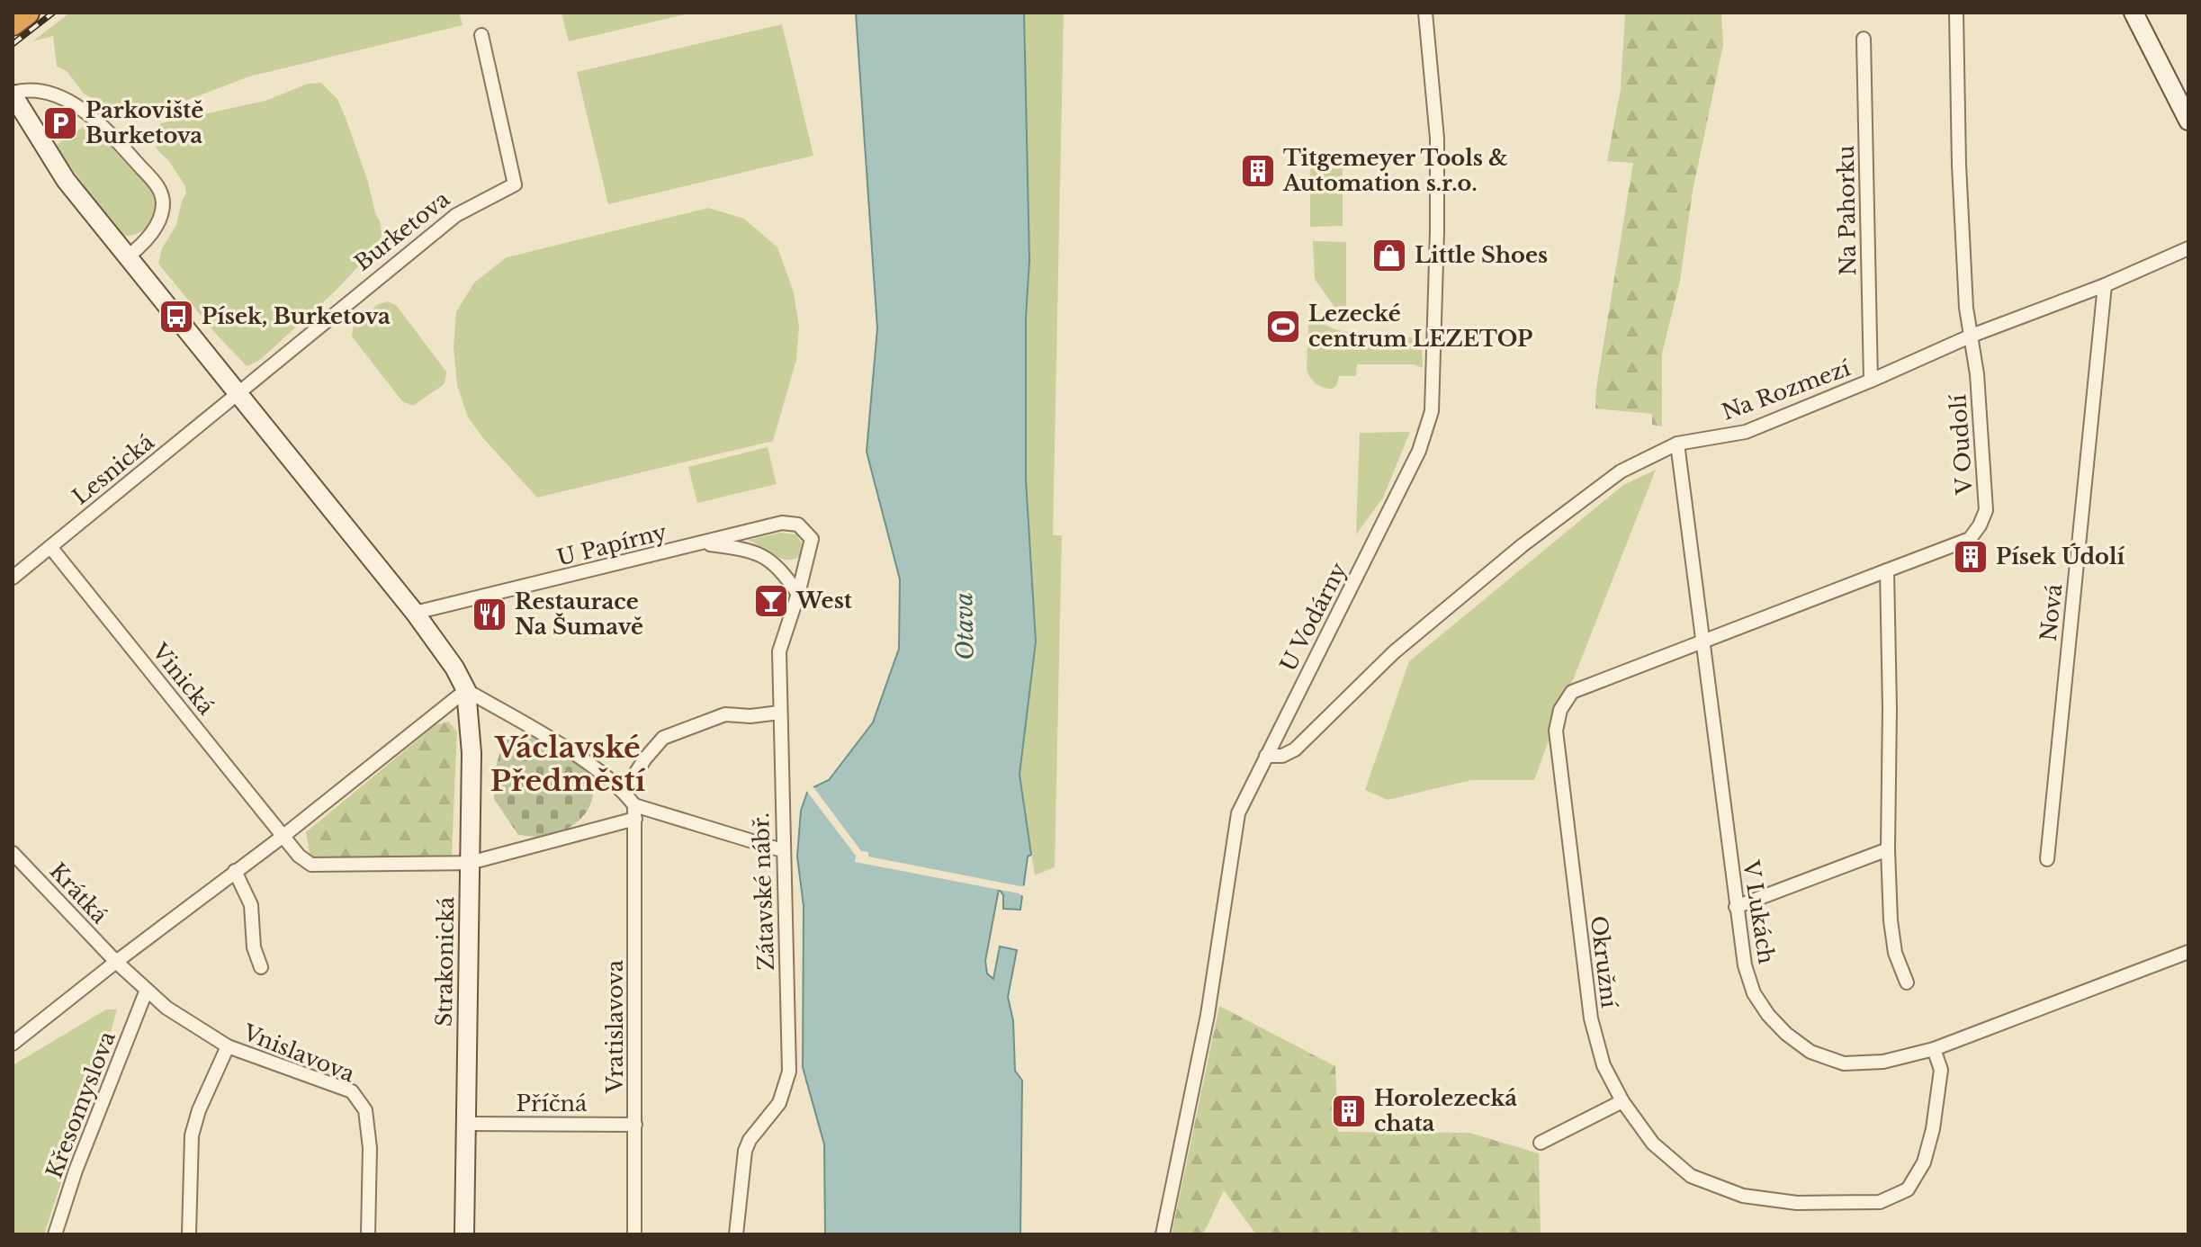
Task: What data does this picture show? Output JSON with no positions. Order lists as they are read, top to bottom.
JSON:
{
  "streets": {
    "main road": ["Strakonická"],
    "street": [
      "Na Pahorku",
      "Burketova",
      "Na Rozmezí",
      "V Oudolí",
      "Lesnická",
      "U Papírny",
      "Nová",
      "U Vodárny",
      "Vinická",
      "Zátavské nábř.",
      "Krátká",
      "V Lukách",
      "Okružní",
      "Vratislavova",
      "Vnislavova",
      "Příčná",
      "Křesomyslova"
    ]
  },
  "crossings": [
    ["Na Pahorku", "Na Rozmezí"],
    ["Burketova", "Lesnická"],
    ["Na Rozmezí", "V Oudolí"],
    ["Na Rozmezí", "Nová"],
    ["Na Rozmezí", "U Vodárny"],
    ["Na Rozmezí", "V Lukách"],
    ["V Oudolí", "Okružní"],
    ["Lesnická", "Vinická"],
    ["U Papírny", "Zátavské nábř."],
    ["Vinická", "Strakonická"],
    ["Vinická", "Vratislavova"],
    ["Krátká", "Vnislavova"],
    ["V Lukách", "Okružní"],
    ["Strakonická", "Příčná"],
    ["Vratislavova", "Příčná"],
    ["Vnislavova", "Křesomyslova"]
  ],
  "districts": ["Václavské Předměstí"],
  "water": ["Otava"],
  "places": {
    "parking": ["Parkoviště Burketova"],
    "building": ["Titgemeyer Tools & Automation s.r.o.", "Písek Údolí", "Horolezecká chata"],
    "shop": ["Little Shoes"],
    "bus stop": ["Písek, Burketova"],
    "sports": ["Lezecké centrum LEZETOP"],
    "bar": ["West"],
    "restaurant": ["Restaurace Na Šumavě"]
  }
}
